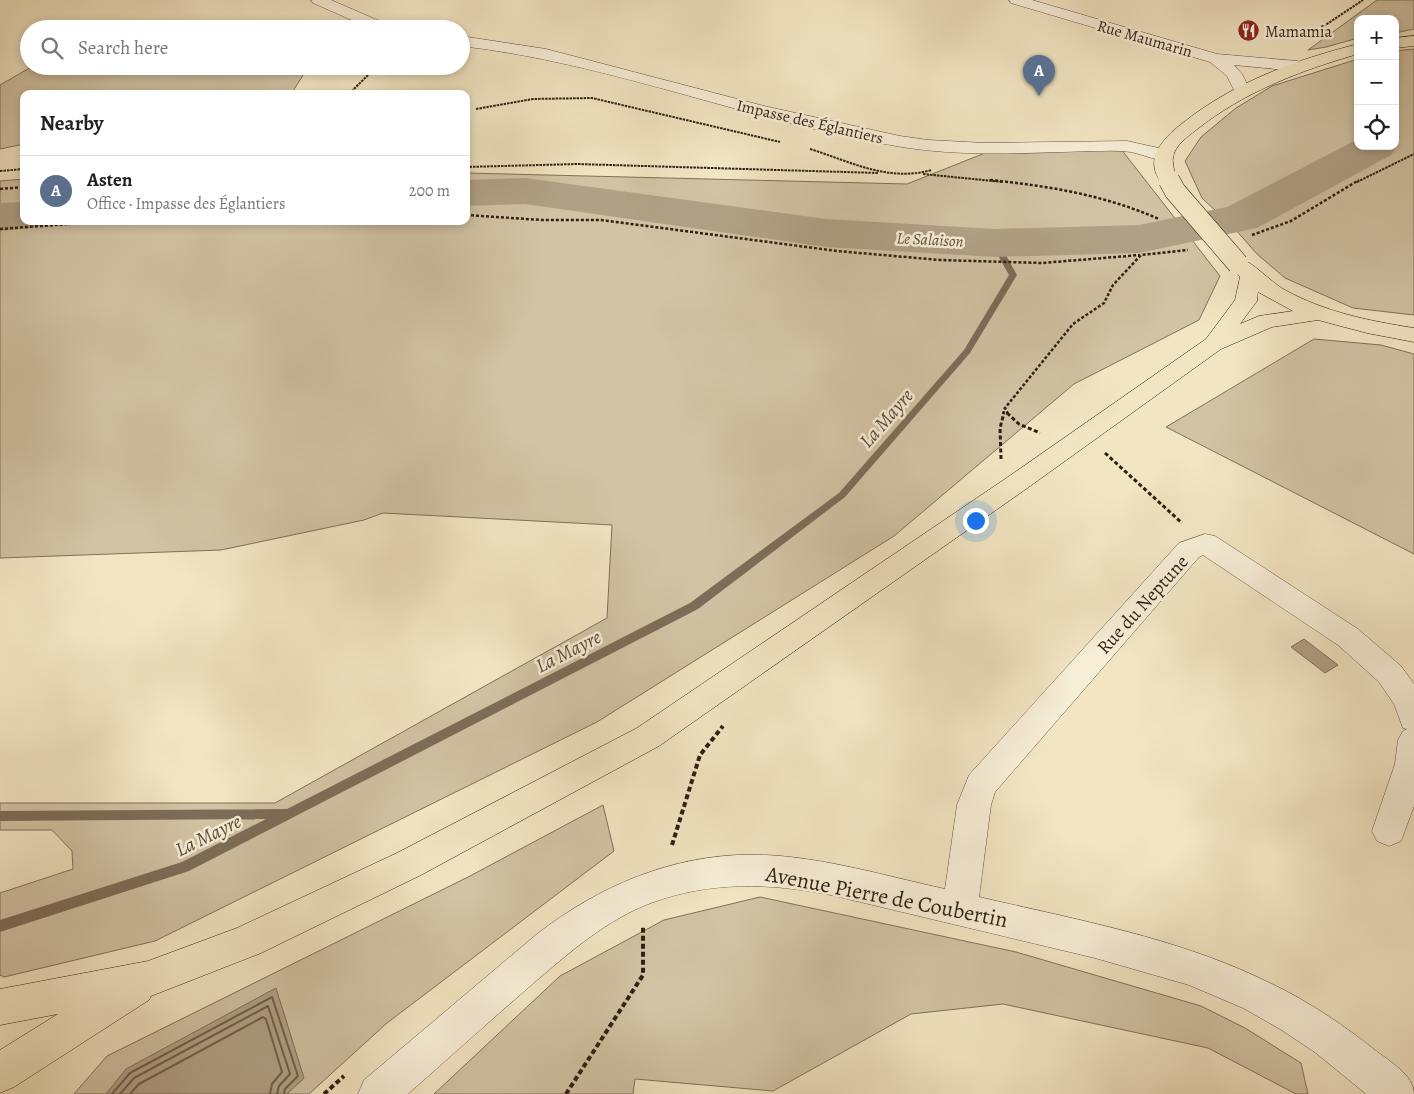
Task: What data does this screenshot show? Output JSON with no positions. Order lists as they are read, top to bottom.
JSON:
{
  "streets": {
    "street": [
      "Rue Maumarin",
      "Impasse des Églantiers",
      "Rue du Neptune",
      "Avenue Pierre de Coubertin"
    ]
  },
  "crossings": [
    ["Rue du Neptune", "Avenue Pierre de Coubertin"]
  ],
  "water": ["Le Salaison", "La Mayre"],
  "places": {
    "restaurant": ["Mamamia"]
  },
  "page": {
    "map_buttons": ["+", "−"],
    "search": "Search here",
    "pins": "A",
    "heading": "Nearby",
    "list": [
      {
        "mark": "A",
        "name": "Asten",
        "note": "Office · Impasse des Églantiers",
        "value": "200 m"
      }
    ]
  }
}
